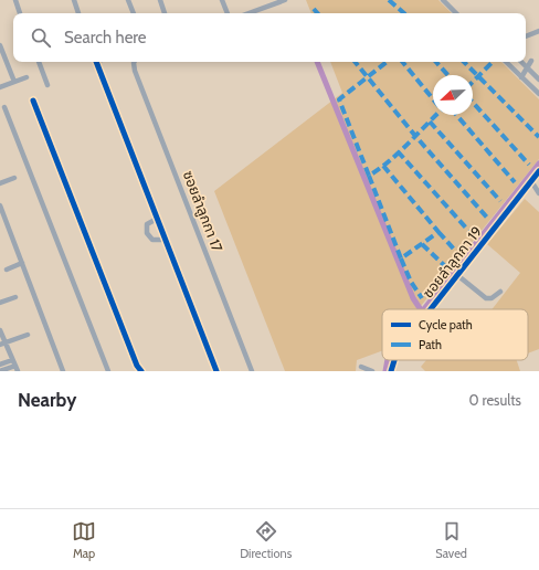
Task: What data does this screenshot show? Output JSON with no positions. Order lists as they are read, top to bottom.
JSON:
{
  "streets": {
    "street": ["ซอยลำลูกกา 17", "ซอยลำลูกกา 19"]
  },
  "legend": ["Cycle path", "Path"],
  "north": "bottom left",
  "page": {
    "search": "Search here",
    "heading": ["Nearby", "0 results"],
    "nav": ["Map", "Directions", "Saved"]
  }
}
